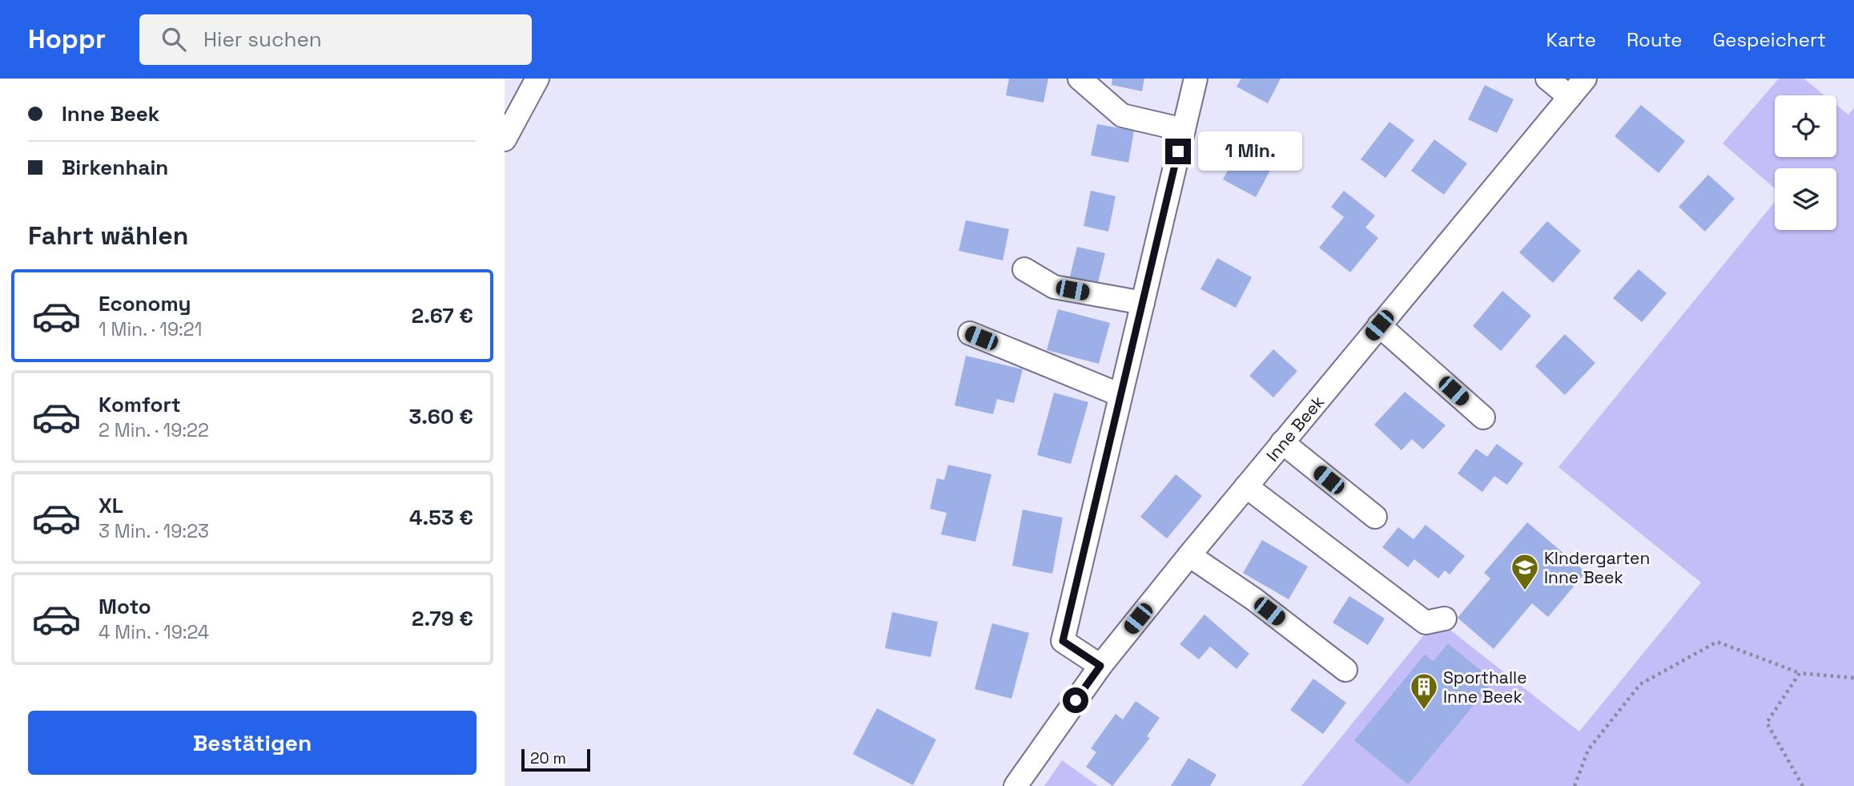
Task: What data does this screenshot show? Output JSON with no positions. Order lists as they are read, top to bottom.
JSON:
{
  "streets": {
    "street": ["Inne Beek"]
  },
  "places": {
    "school or university": ["KIndergarten Inne Beek"],
    "building": ["Sporthalle Inne Beek"]
  },
  "scale_bar": "20 m",
  "page": {
    "header": "Hoppr",
    "search": "Hier suchen",
    "nav": ["Karte", "Route", "Gespeichert"],
    "banner": ["Inne Beek", "Birkenhain"],
    "bubble": "1 Min.",
    "heading": "Fahrt wählen",
    "list": [
      {
        "name": "Economy",
        "note": "1 Min. · 19:21",
        "value": "2.67 €"
      },
      {
        "name": "Komfort",
        "note": "2 Min. · 19:22",
        "value": "3.60 €"
      },
      {
        "name": "XL",
        "note": "3 Min. · 19:23",
        "value": "4.53 €"
      },
      {
        "name": "Moto",
        "note": "4 Min. · 19:24",
        "value": "2.79 €"
      }
    ],
    "buttons": "Bestätigen",
    "scale": "20 m"
  }
}
